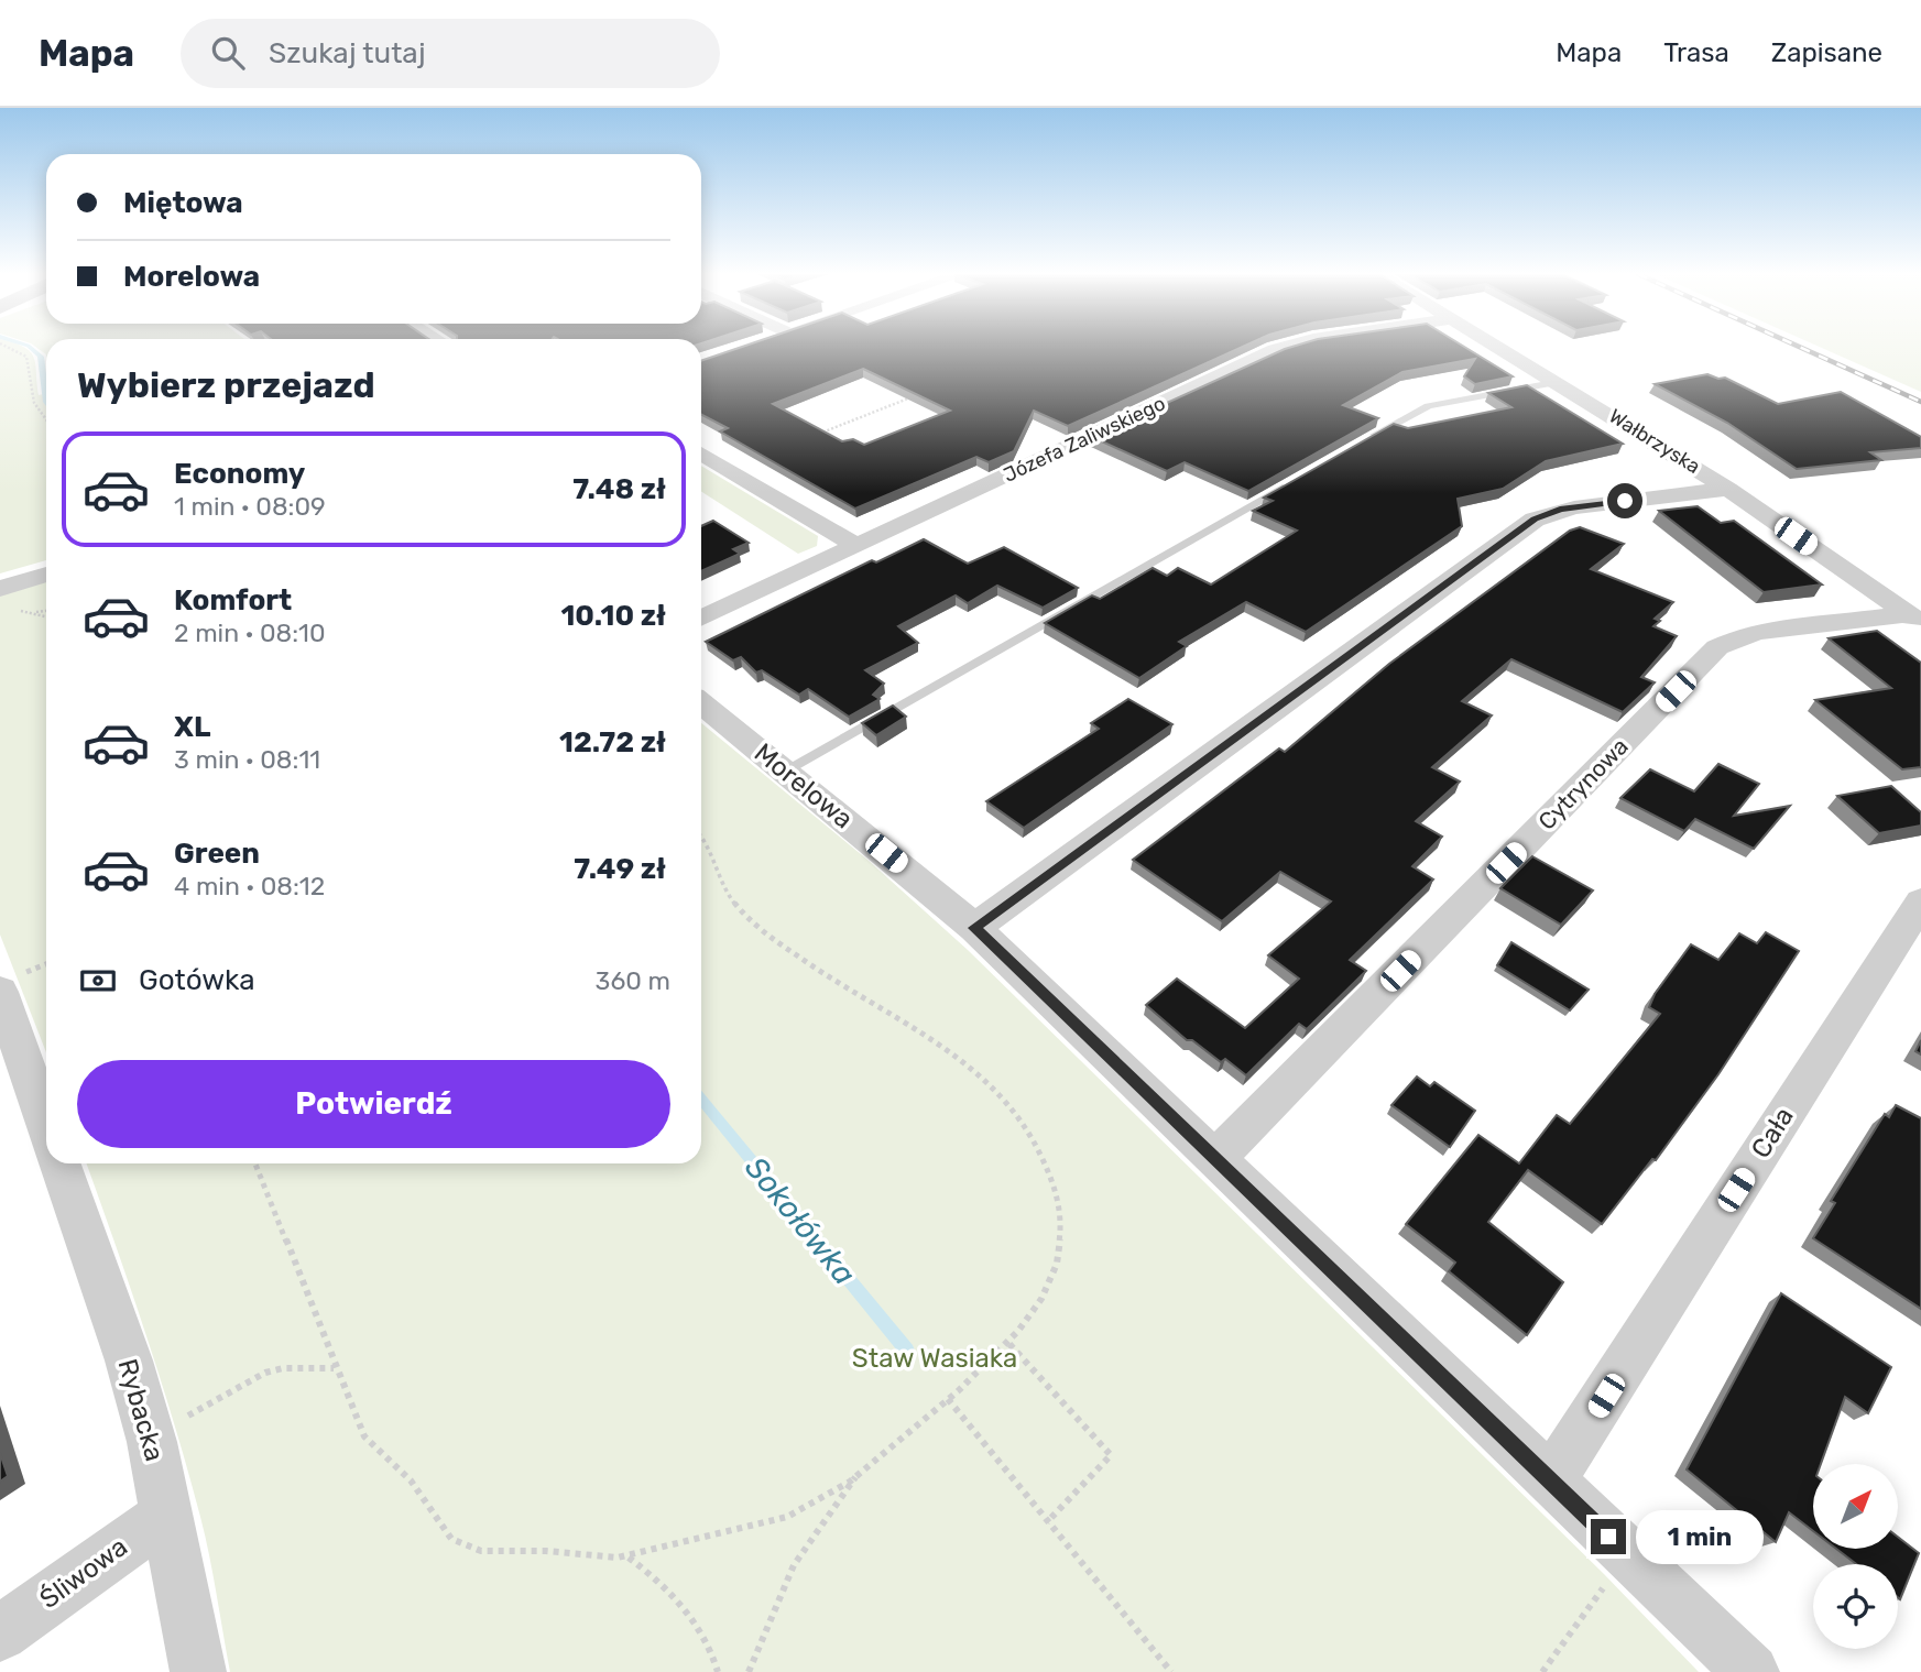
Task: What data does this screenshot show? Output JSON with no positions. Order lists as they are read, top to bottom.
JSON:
{
  "streets": {
    "street": [
      "Józefa Zaliwskiego",
      "Wałbrzyska",
      "Cytrynowa",
      "Morelowa",
      "Cała",
      "Rybacka",
      "Śliwowa"
    ]
  },
  "crossings": [
    ["Wałbrzyska", "Cytrynowa"],
    ["Cytrynowa", "Morelowa"],
    ["Morelowa", "Cała"],
    ["Rybacka", "Śliwowa"]
  ],
  "water": ["Sokołówka"],
  "parks": ["Staw Wasiaka"],
  "north": "top right",
  "page": {
    "header": "Mapa",
    "search": "Szukaj tutaj",
    "nav": ["Mapa", "Trasa", "Zapisane"],
    "banner": ["Miętowa", "Morelowa"],
    "heading": "Wybierz przejazd",
    "list": [
      {
        "name": "Economy",
        "note": "1 min · 08:09",
        "value": "7.48 zł"
      },
      {
        "name": "Komfort",
        "note": "2 min · 08:10",
        "value": "10.10 zł"
      },
      {
        "name": "XL",
        "note": "3 min · 08:11",
        "value": "12.72 zł"
      },
      {
        "name": "Green",
        "note": "4 min · 08:12",
        "value": "7.49 zł"
      }
    ],
    "pay": ["Gotówka", "360 m"],
    "buttons": "Potwierdź",
    "bubble": "1 min"
  }
}
